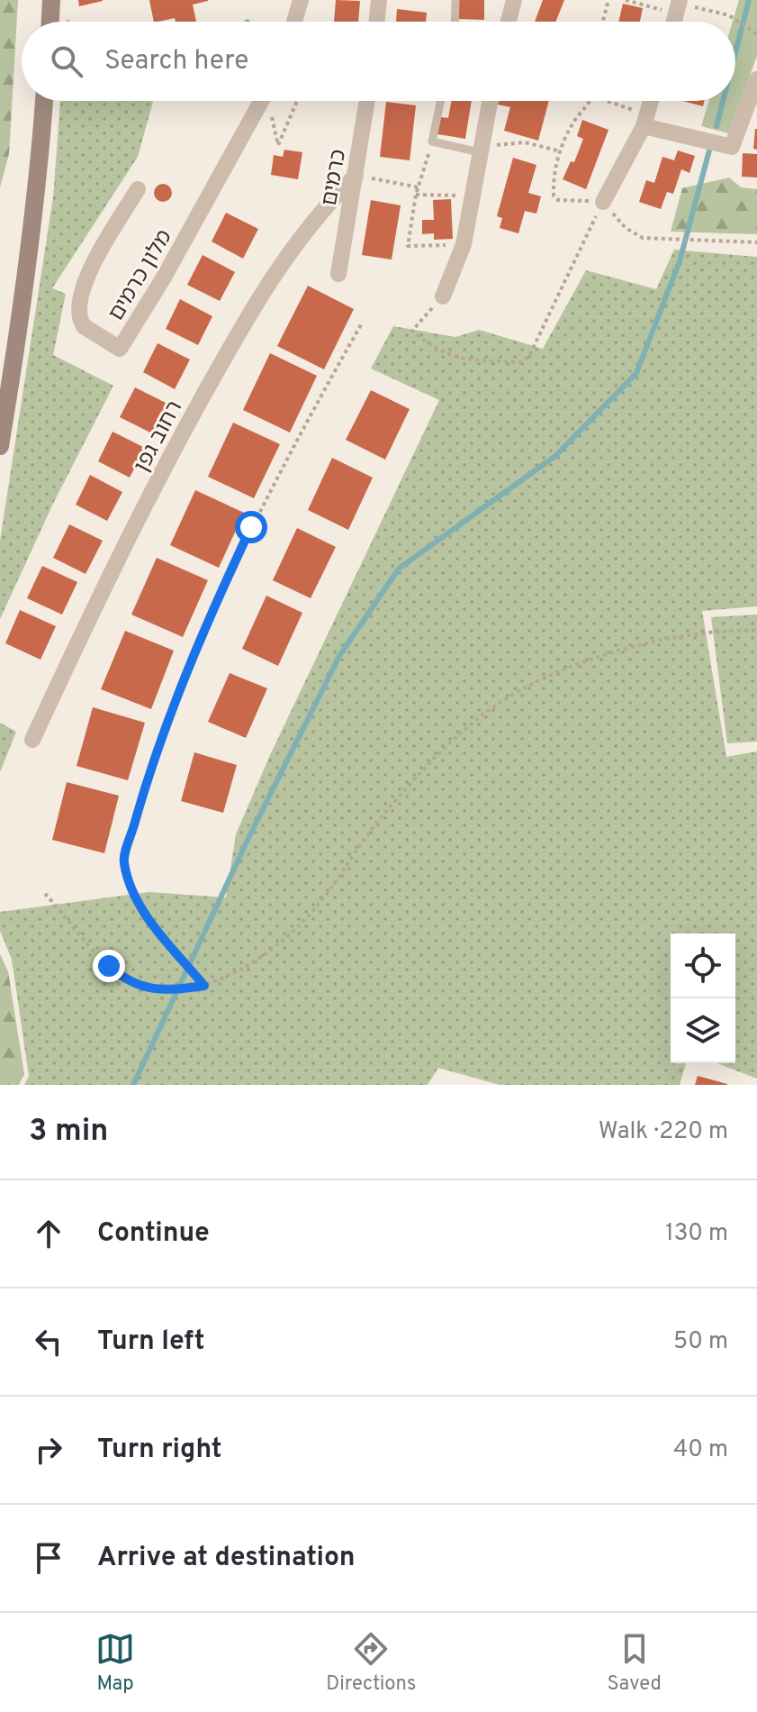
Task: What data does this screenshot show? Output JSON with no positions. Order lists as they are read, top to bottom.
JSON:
{
  "streets": {
    "street": ["כרמים", "מלון כרמים", "רחוב גפן"]
  },
  "crossings": [
    ["כרמים", "רחוב גפן"]
  ],
  "page": {
    "search": "Search here",
    "heading": ["3 min", "Walk · 220 m"],
    "list": [
      ["Continue", "130 m"],
      ["Turn left", "50 m"],
      ["Turn right", "40 m"],
      "Arrive at destination"
    ],
    "nav": ["Map", "Directions", "Saved"]
  }
}
